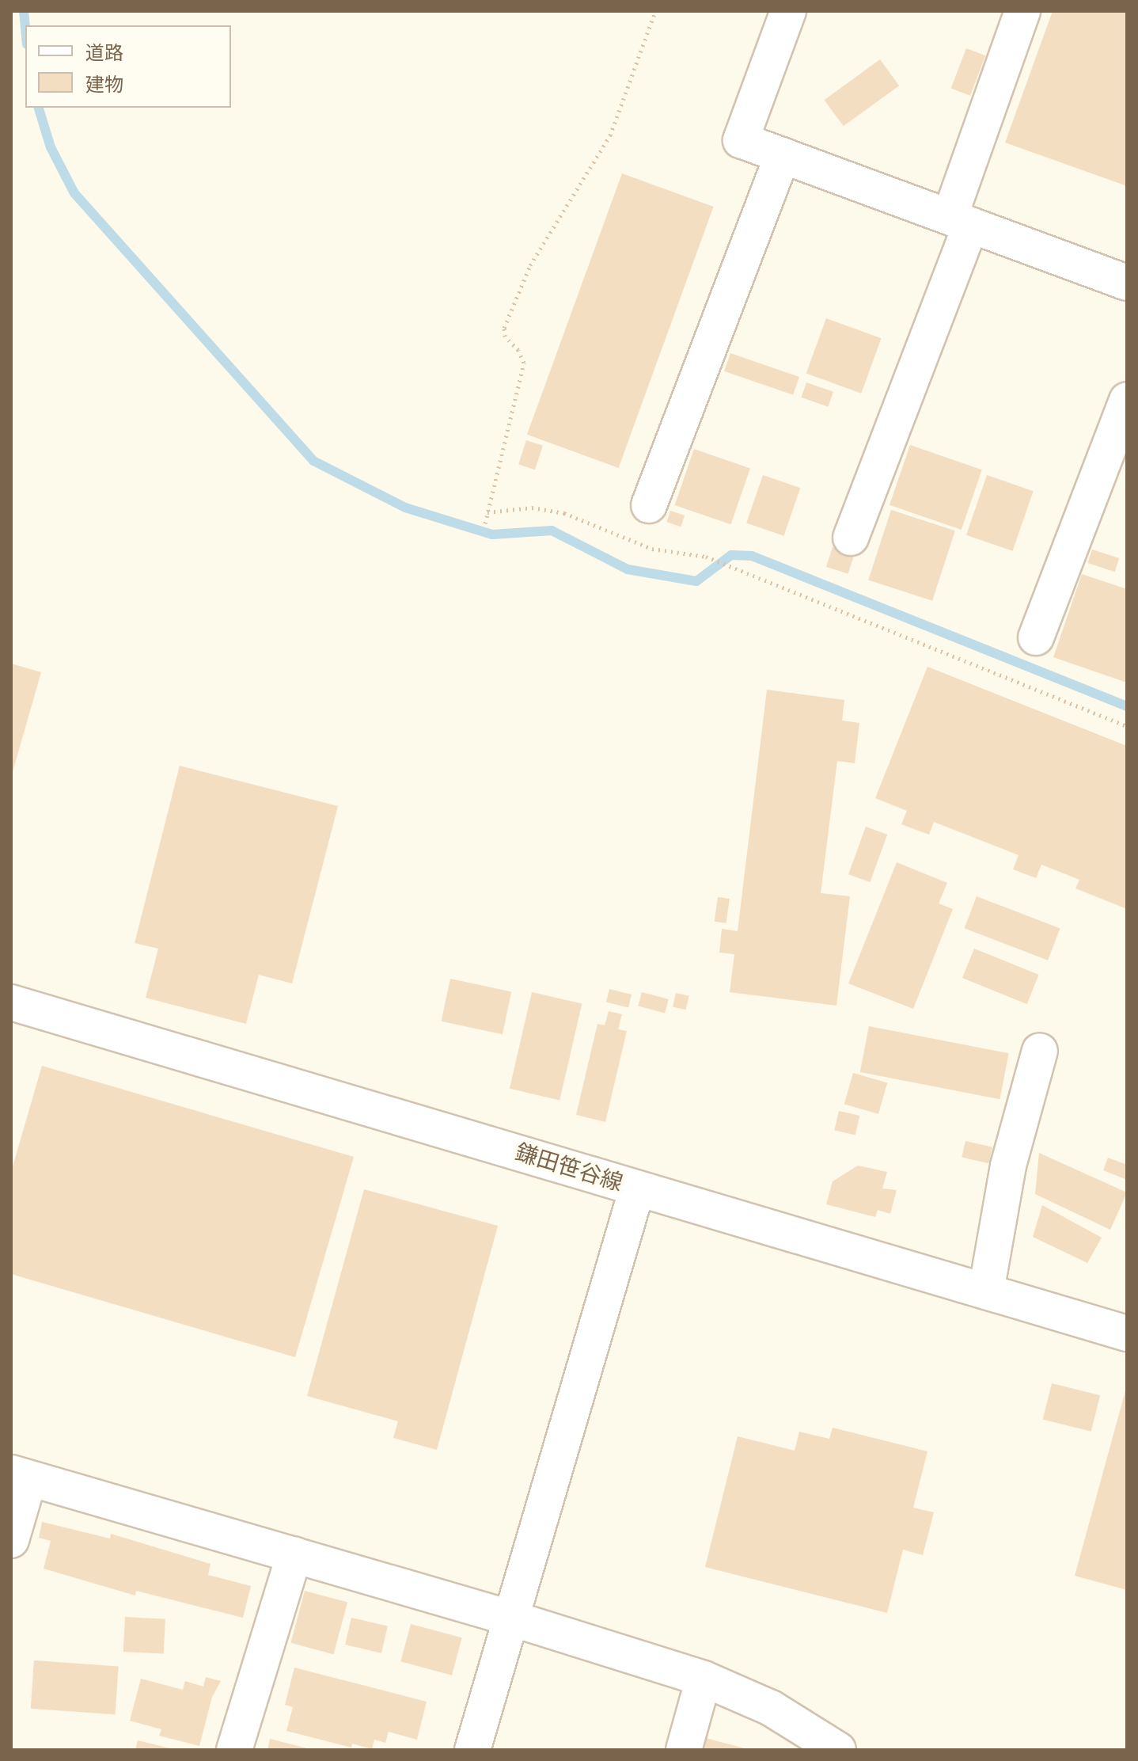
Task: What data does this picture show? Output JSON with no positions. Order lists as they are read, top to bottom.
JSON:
{
  "streets": {
    "street": ["鎌田笹谷線"]
  },
  "legend": ["道路", "建物"]
}
